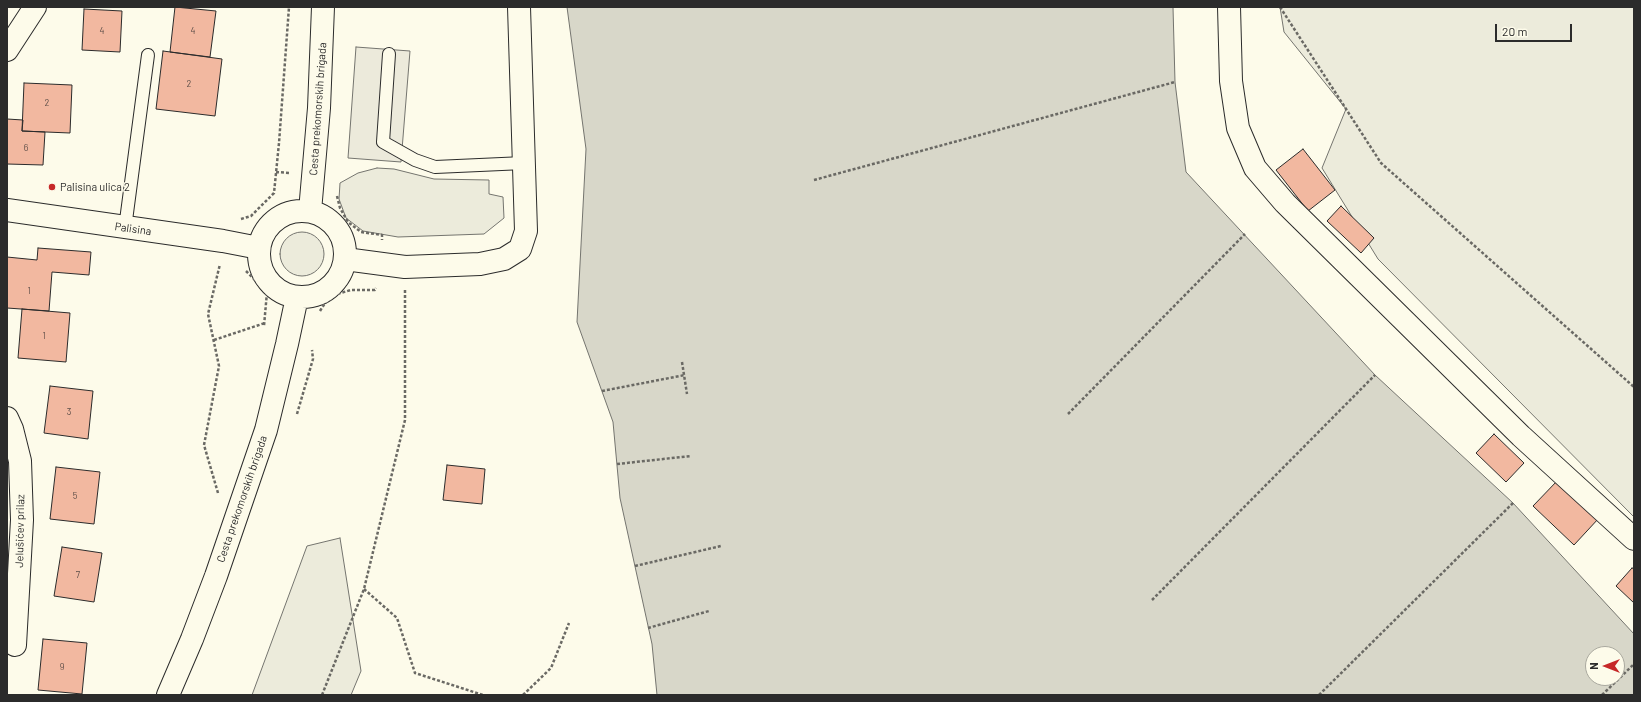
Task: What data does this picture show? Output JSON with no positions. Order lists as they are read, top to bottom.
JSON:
{
  "streets": {
    "street": ["Cesta prekomorskih brigada", "Palisina", "Jelušićev prilaz"]
  },
  "crossings": [
    ["Cesta prekomorskih brigada", "Palisina"]
  ],
  "places": ["Palisina ulica 2"],
  "house_numbers": [
    "4",
    "4",
    "2",
    "2",
    "6",
    "1",
    "1",
    "3",
    "5",
    "7",
    "9"
  ],
  "scale_bar": "20 m",
  "north": "left"
}
